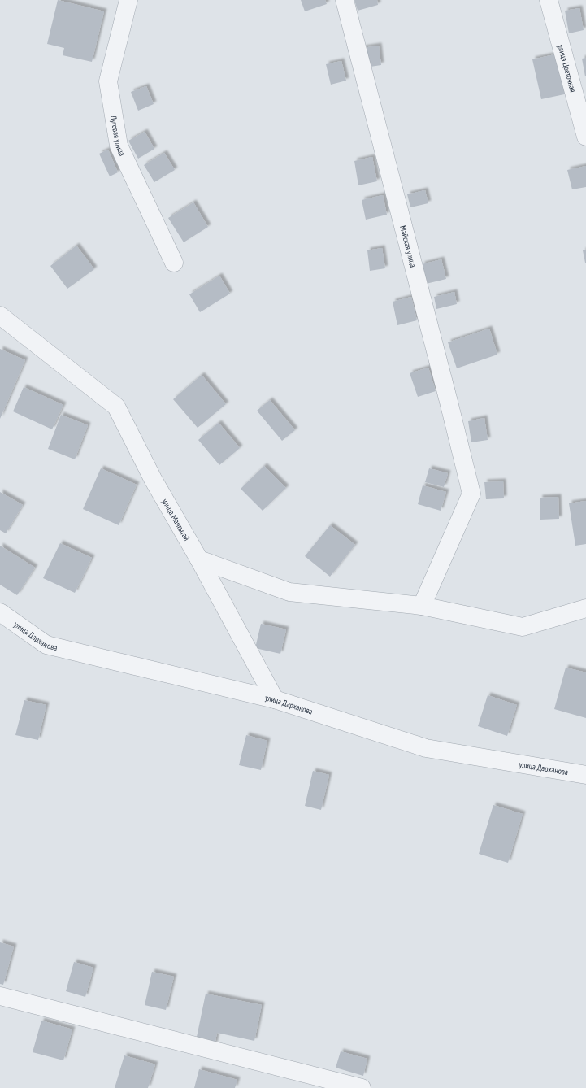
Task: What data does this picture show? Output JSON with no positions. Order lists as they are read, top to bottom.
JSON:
{
  "streets": {
    "street": [
      "улица Цветочная",
      "Луговая улица",
      "Майская улица",
      "улица Мангытай",
      "улица Дарханова"
    ]
  },
  "crossings": [
    ["улица Мангытай", "улица Дарханова"]
  ]
}
